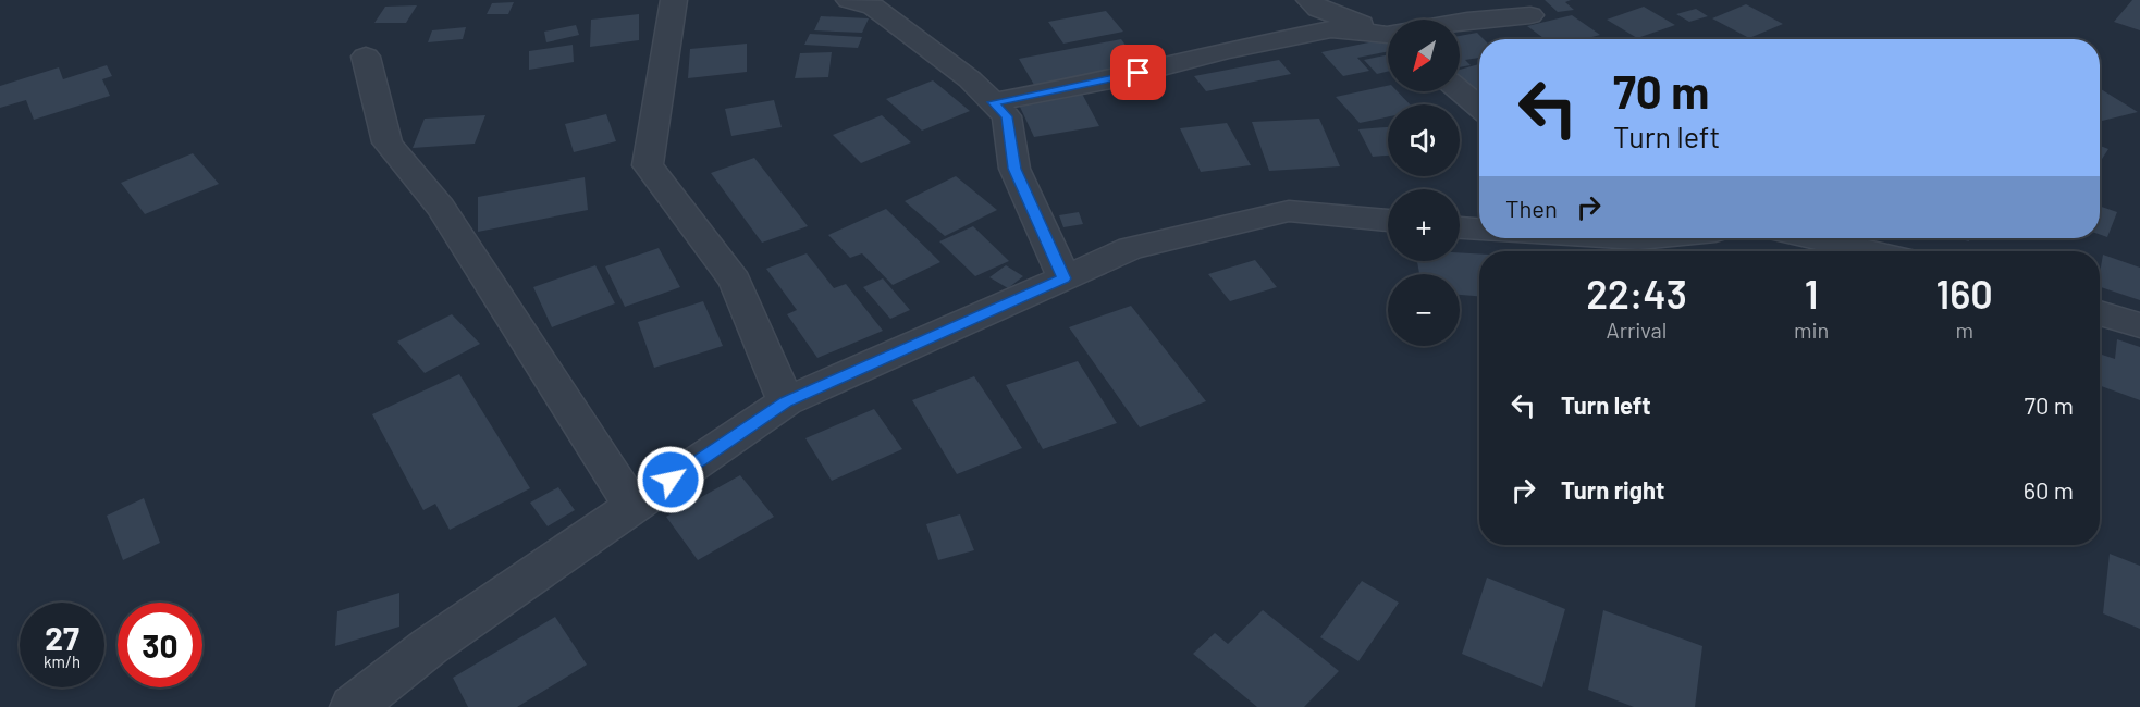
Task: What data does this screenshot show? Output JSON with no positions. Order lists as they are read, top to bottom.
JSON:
{
  "north": "bottom left",
  "page": {
    "map_buttons": ["+", "−"],
    "turn": ["70 m", "Turn left"],
    "then": "Then",
    "eta": [
      "22:43",
      "Arrival",
      "1",
      "min",
      "160",
      "m"
    ],
    "list": [
      {
        "name": "Turn left",
        "value": "70 m"
      },
      {
        "name": "Turn right",
        "value": "60 m"
      }
    ],
    "speed": "27 km/h",
    "limit": "30"
  }
}
